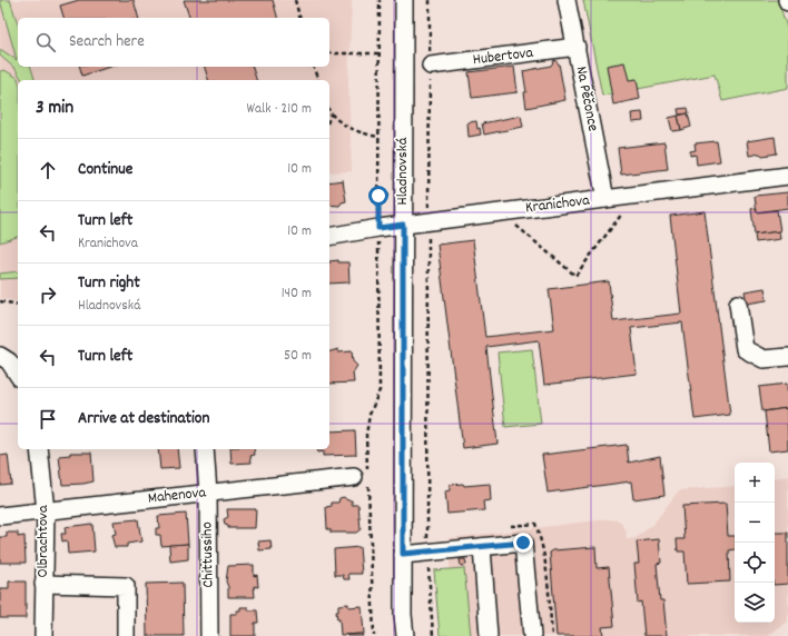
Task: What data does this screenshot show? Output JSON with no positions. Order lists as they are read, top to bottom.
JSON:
{
  "streets": {
    "street": [
      "Hubertova",
      "Na Pěčonce",
      "Hladnovská",
      "Kranichova",
      "Mahenova",
      "Olbrachtova",
      "Chittussiho"
    ]
  },
  "crossings": [
    ["Hubertova", "Na Pěčonce"],
    ["Na Pěčonce", "Kranichova"],
    ["Hladnovská", "Kranichova"],
    ["Mahenova", "Olbrachtova"],
    ["Mahenova", "Chittussiho"]
  ],
  "page": {
    "search": "Search here",
    "heading": ["3 min", "Walk · 210 m"],
    "list": [
      ["Continue", "10 m"],
      ["Turn left", "Kranichova", "10 m"],
      ["Turn right", "Hladnovská", "140 m"],
      ["Turn left", "50 m"],
      "Arrive at destination"
    ],
    "map_buttons": ["+", "−"]
  }
}
